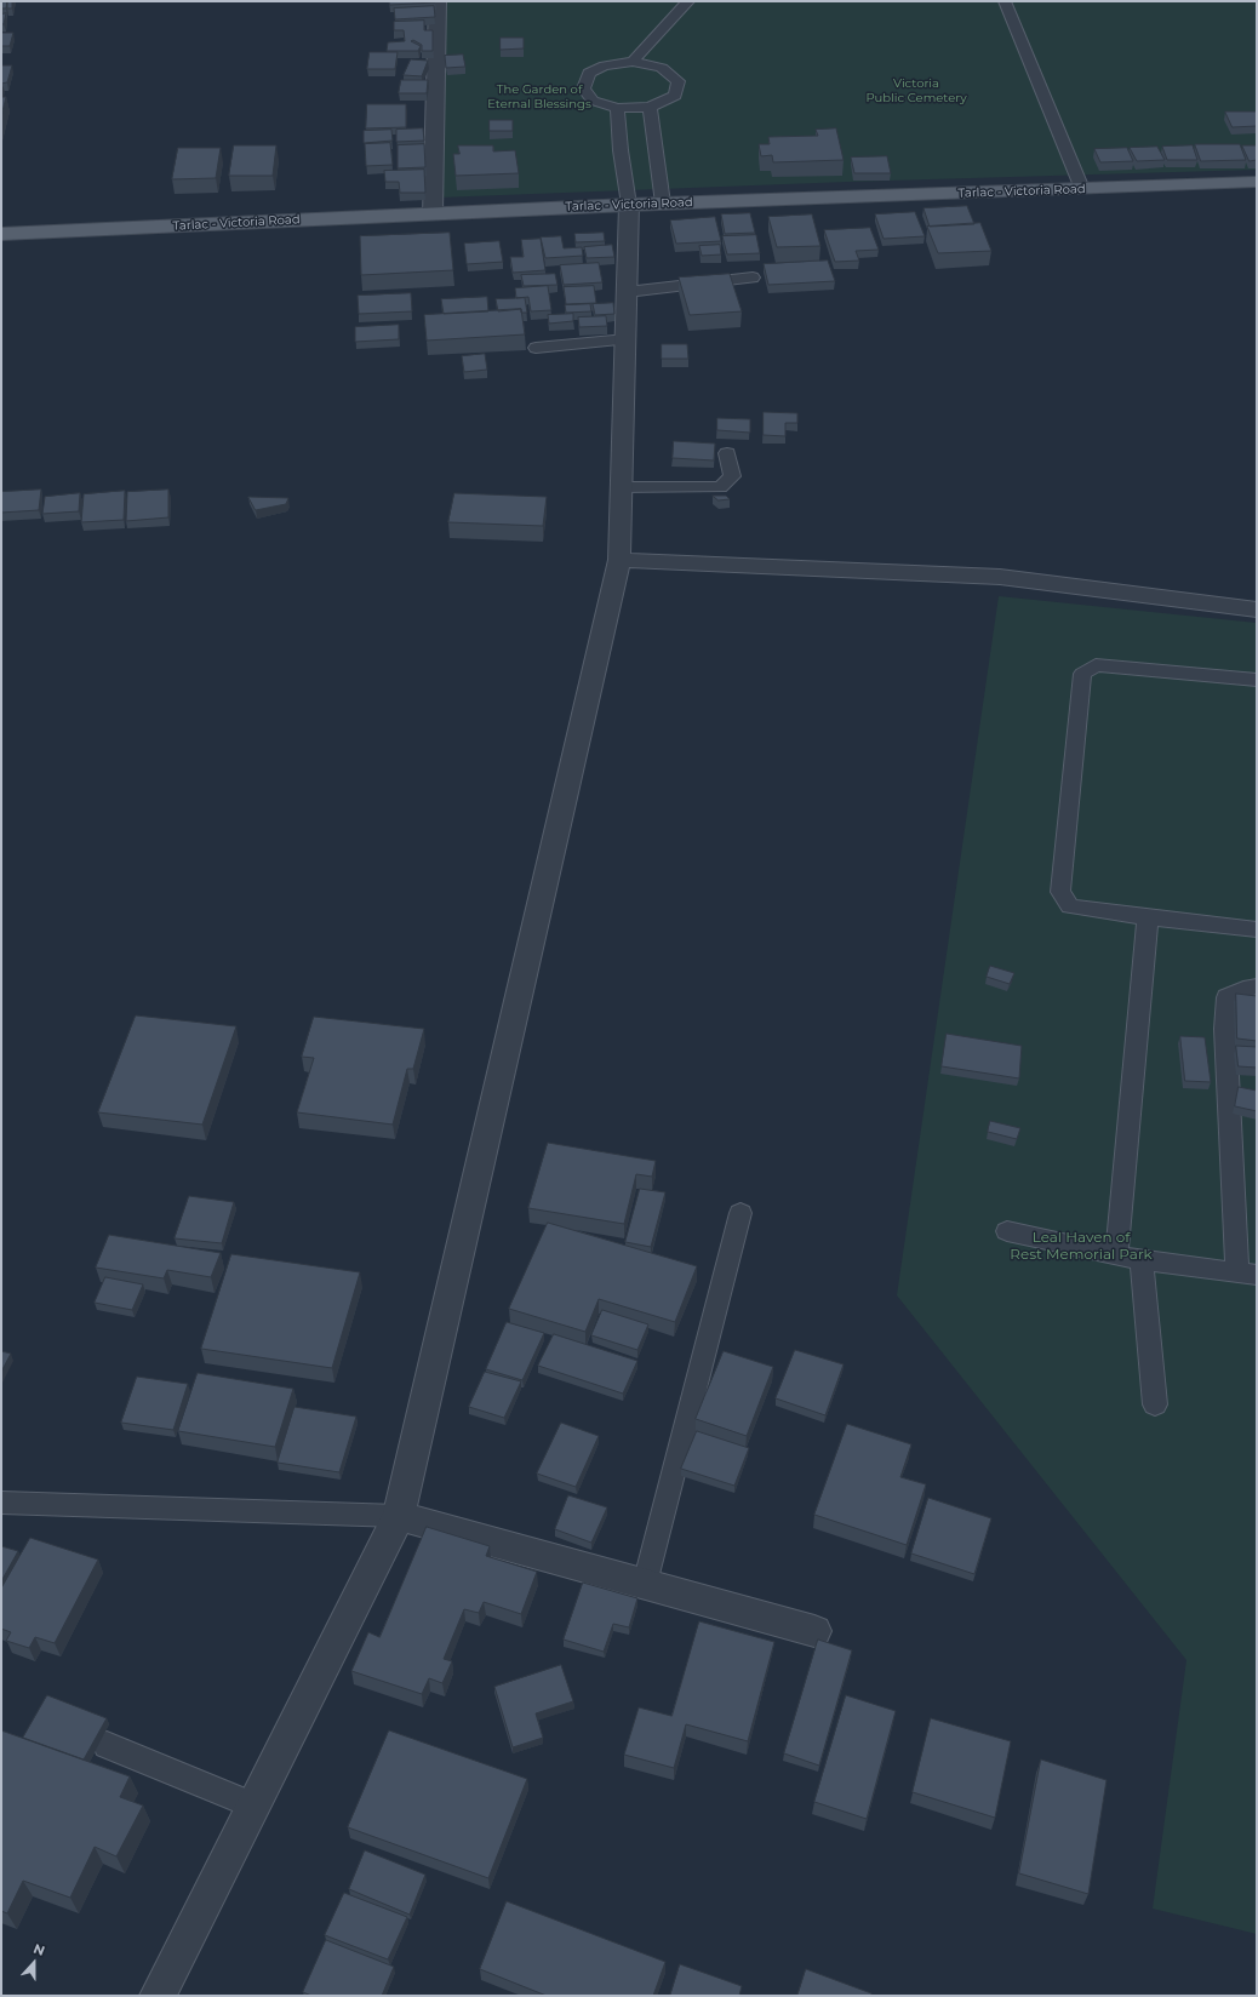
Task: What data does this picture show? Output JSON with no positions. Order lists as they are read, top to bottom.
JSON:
{
  "streets": {
    "main road": ["Tarlac - Victoria Road"]
  },
  "parks": ["Victoria Public Cemetery", "The Garden of Eternal Blessings", "Leal Haven of Rest Memorial Park"],
  "north": "top"
}
